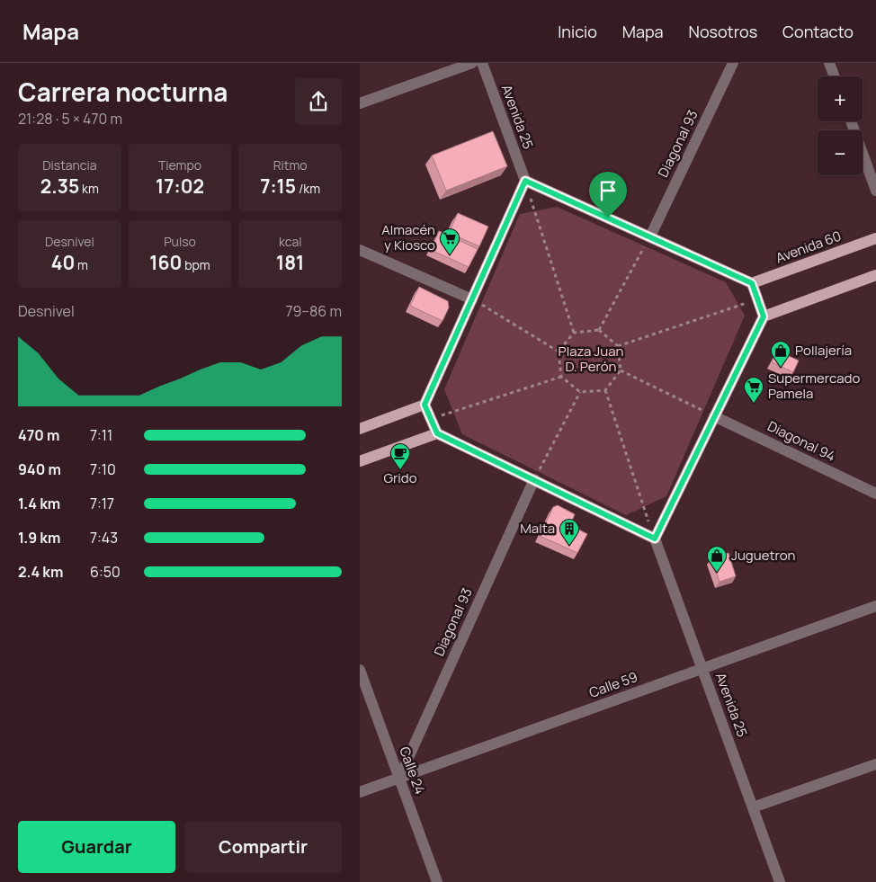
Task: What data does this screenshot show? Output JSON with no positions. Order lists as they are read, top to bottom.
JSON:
{
  "streets": {
    "main road": ["Avenida 60"],
    "street": [
      "Avenida 25",
      "Diagonal 93",
      "Diagonal 94",
      "Calle 59",
      "Calle 24"
    ]
  },
  "crossings": [
    ["Avenida 25", "Calle 59"],
    ["Diagonal 93", "Calle 59"],
    ["Diagonal 93", "Calle 24"],
    ["Calle 59", "Calle 24"]
  ],
  "parks": ["Plaza Juan D. Perón"],
  "places": {
    "supermarket": ["Almacén y Kiosco", "Supermercado Pamela"],
    "shop": ["Pollajería", "Juguetron"],
    "cafe": ["Grido"],
    "building": ["Malta"]
  },
  "page": {
    "header": "Mapa",
    "nav": [
      "Inicio",
      "Mapa",
      "Nosotros",
      "Contacto"
    ],
    "heading": ["Carrera nocturna", "21:28 · 5 × 470 m"],
    "map_buttons": ["+", "−"],
    "stats": [
      ["Distancia", "2.35 km"],
      ["Tiempo", "17:02"],
      ["Ritmo", "7:15 /km"],
      ["Desnivel", "40 m"],
      ["Pulso", "160 bpm"],
      ["kcal", "181"]
    ],
    "chart": ["Desnivel", "79–86 m"],
    "list": [
      {
        "name": "470 m",
        "note": "7:11"
      },
      {
        "name": "940 m",
        "note": "7:10"
      },
      {
        "name": "1.4 km",
        "note": "7:17"
      },
      {
        "name": "1.9 km",
        "note": "7:43"
      },
      {
        "name": "2.4 km",
        "note": "6:50"
      }
    ],
    "buttons": ["Guardar", "Compartir"]
  }
}
